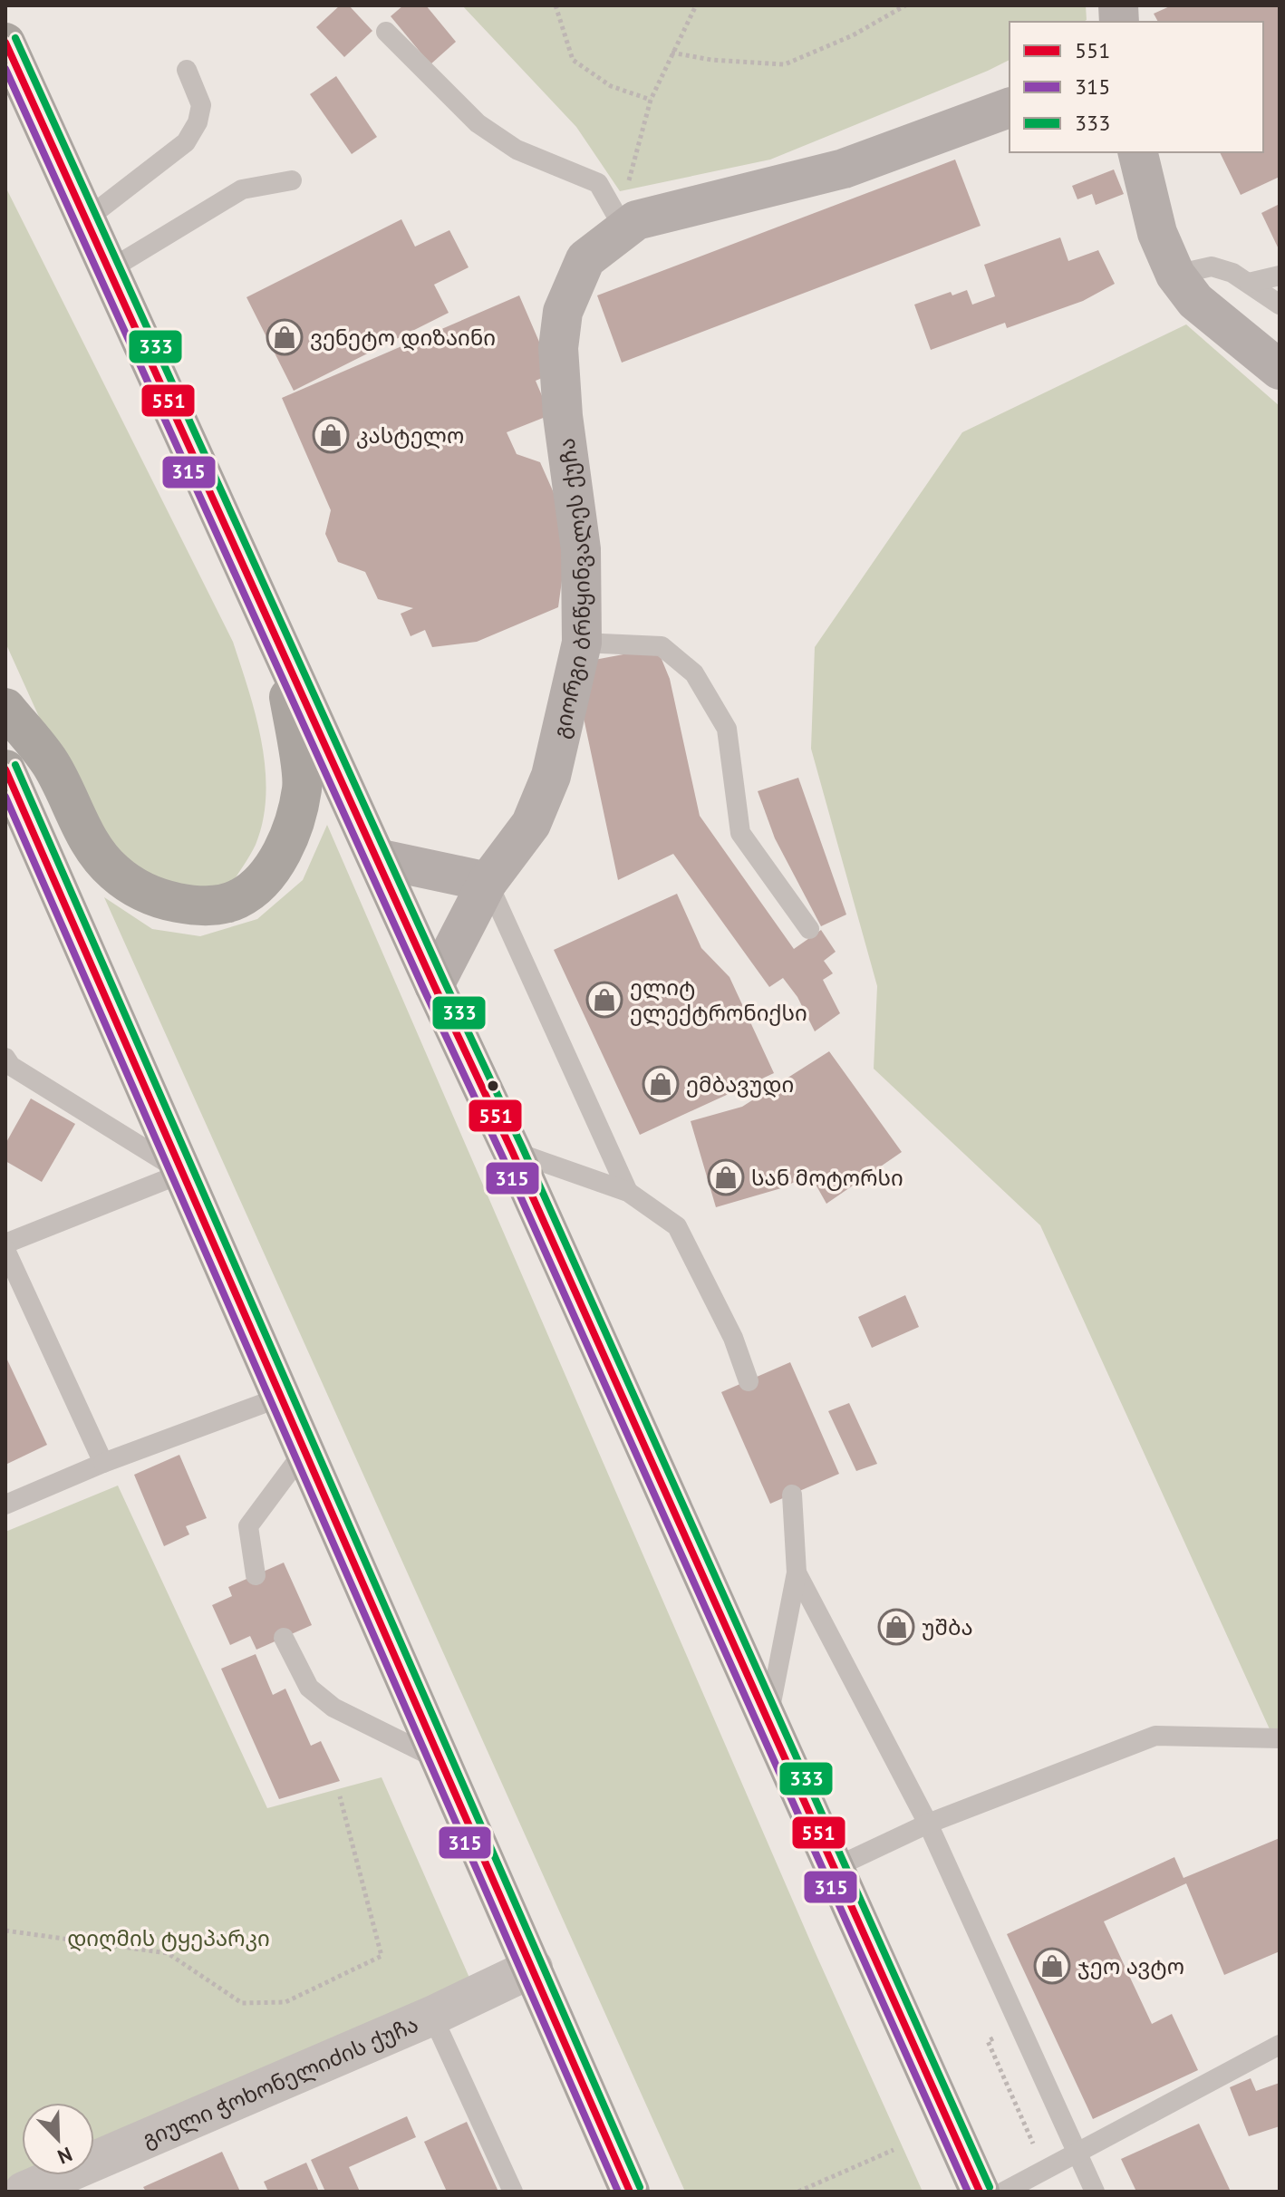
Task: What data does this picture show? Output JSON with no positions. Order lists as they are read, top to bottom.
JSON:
{
  "streets": {
    "street": ["გიორგი ბრწყინვალეს ქუჩა", "გიული ჭოხონელიძის ქუჩა"]
  },
  "parks": ["დიღმის ტყეპარკი"],
  "places": {
    "shop": [
      "ვენეტო დიზაინი",
      "კასტელო",
      "ელიტ ელექტრონიქსი",
      "ემბავუდი",
      "სან მოტორსი",
      "უშბა",
      "ჯეო ავტო"
    ]
  },
  "lines": ["transit line 333", "transit line 551", "transit line 315"],
  "legend": ["551", "315", "333"],
  "north": "bottom right"
}
